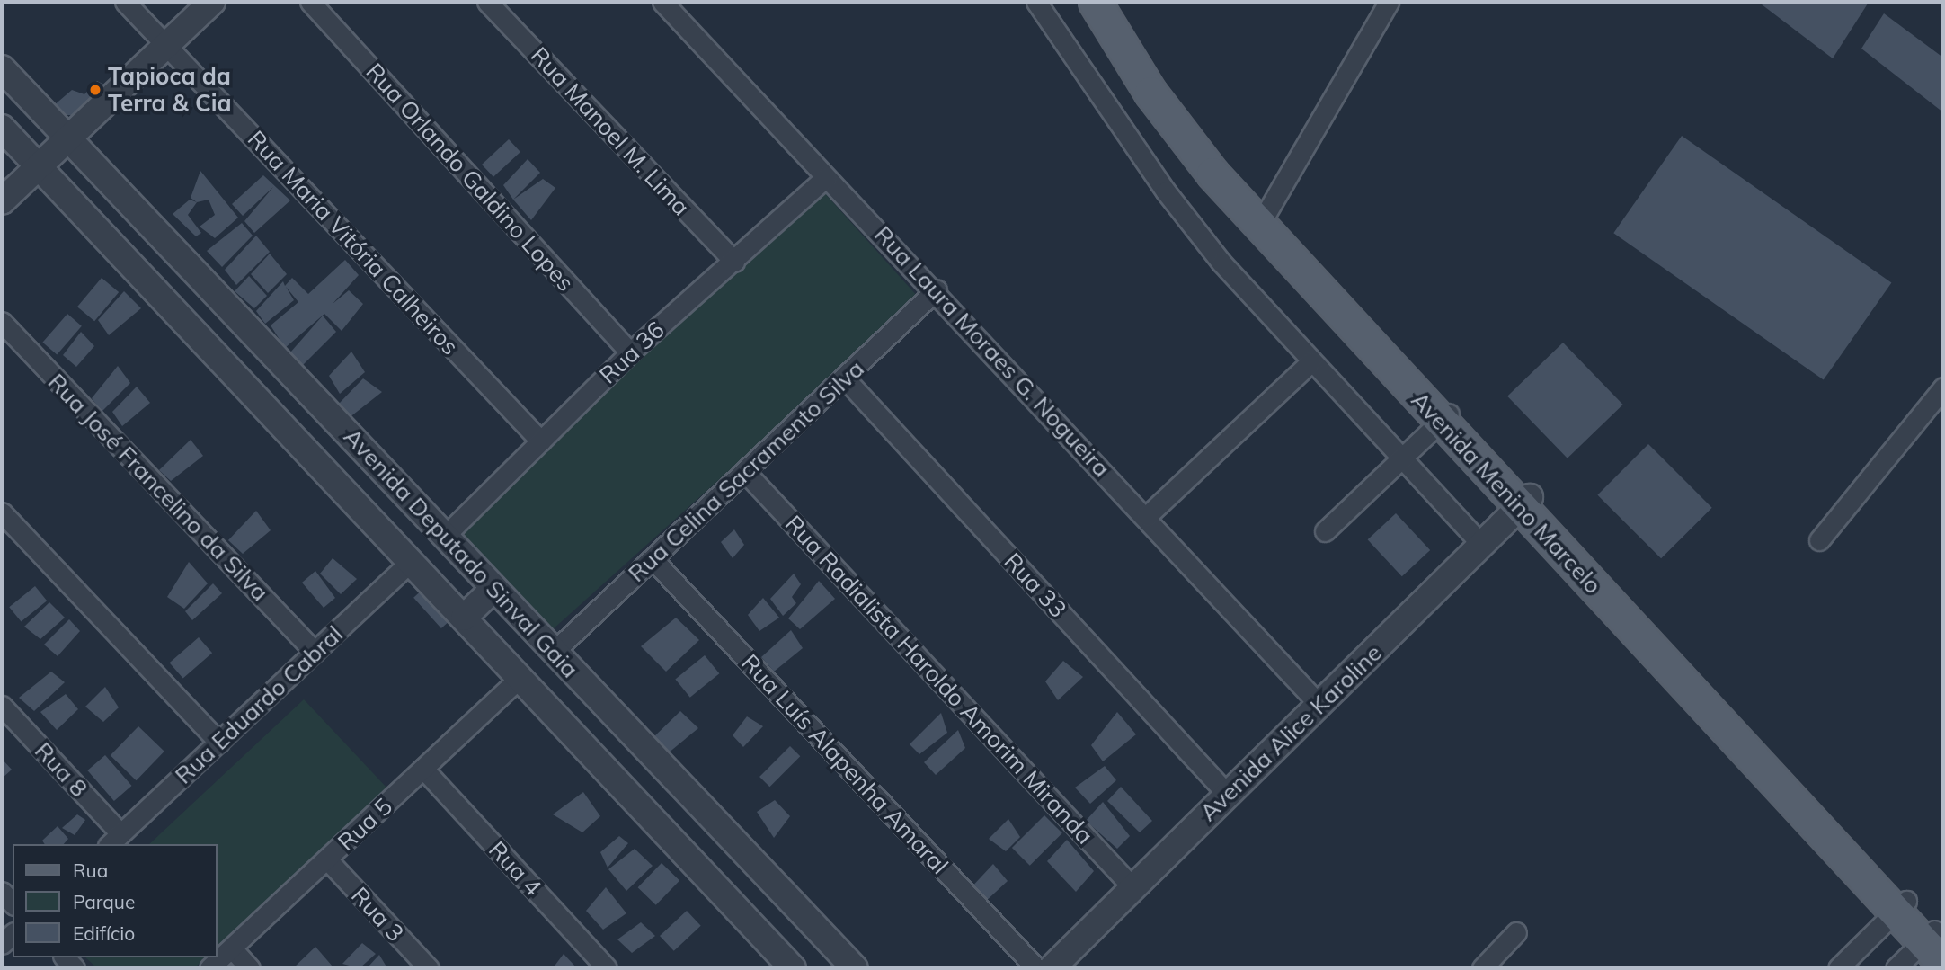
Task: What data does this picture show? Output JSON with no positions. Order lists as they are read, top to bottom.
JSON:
{
  "streets": {
    "main road": ["Avenida Menino Marcelo"],
    "street": [
      "Rua Manoel M. Lima",
      "Rua Orlando Galdino Lopes",
      "Rua Maria Vitória Calheiros",
      "Rua Laura Moraes G. Nogueira",
      "Rua 36",
      "Rua Celina Sacramento Silva",
      "Rua José Francelino da Silva",
      "Avenida Deputado Sinval Gaia",
      "Rua 33",
      "Rua Radialista Haroldo Amorim Miranda",
      "Rua Eduardo Cabral",
      "Avenida Alice Karoline",
      "Rua Luís Alapenha Amaral",
      "Rua 8",
      "Rua 5",
      "Rua 4",
      "Rua 3"
    ]
  },
  "crossings": [
    ["Rua Manoel M. Lima", "Rua 36"],
    ["Rua Orlando Galdino Lopes", "Rua 36"],
    ["Rua Maria Vitória Calheiros", "Rua 36"],
    ["Rua Laura Moraes G. Nogueira", "Rua 36"],
    ["Rua Laura Moraes G. Nogueira", "Rua Celina Sacramento Silva"],
    ["Rua Laura Moraes G. Nogueira", "Avenida Alice Karoline"],
    ["Rua 36", "Avenida Deputado Sinval Gaia"],
    ["Rua Celina Sacramento Silva", "Avenida Deputado Sinval Gaia"],
    ["Rua Celina Sacramento Silva", "Rua 33"],
    ["Rua Celina Sacramento Silva", "Rua Radialista Haroldo Amorim Miranda"],
    ["Rua Celina Sacramento Silva", "Rua Luís Alapenha Amaral"],
    ["Rua José Francelino da Silva", "Rua Eduardo Cabral"],
    ["Avenida Menino Marcelo", "Avenida Alice Karoline"],
    ["Avenida Deputado Sinval Gaia", "Rua Eduardo Cabral"],
    ["Avenida Deputado Sinval Gaia", "Rua 5"],
    ["Rua 33", "Avenida Alice Karoline"],
    ["Rua Radialista Haroldo Amorim Miranda", "Avenida Alice Karoline"],
    ["Rua Eduardo Cabral", "Rua 8"],
    ["Rua 5", "Rua 4"],
    ["Rua 5", "Rua 3"]
  ],
  "places": ["Tapioca da Terra & Cia"],
  "legend": ["Rua", "Parque", "Edifício"]
}
